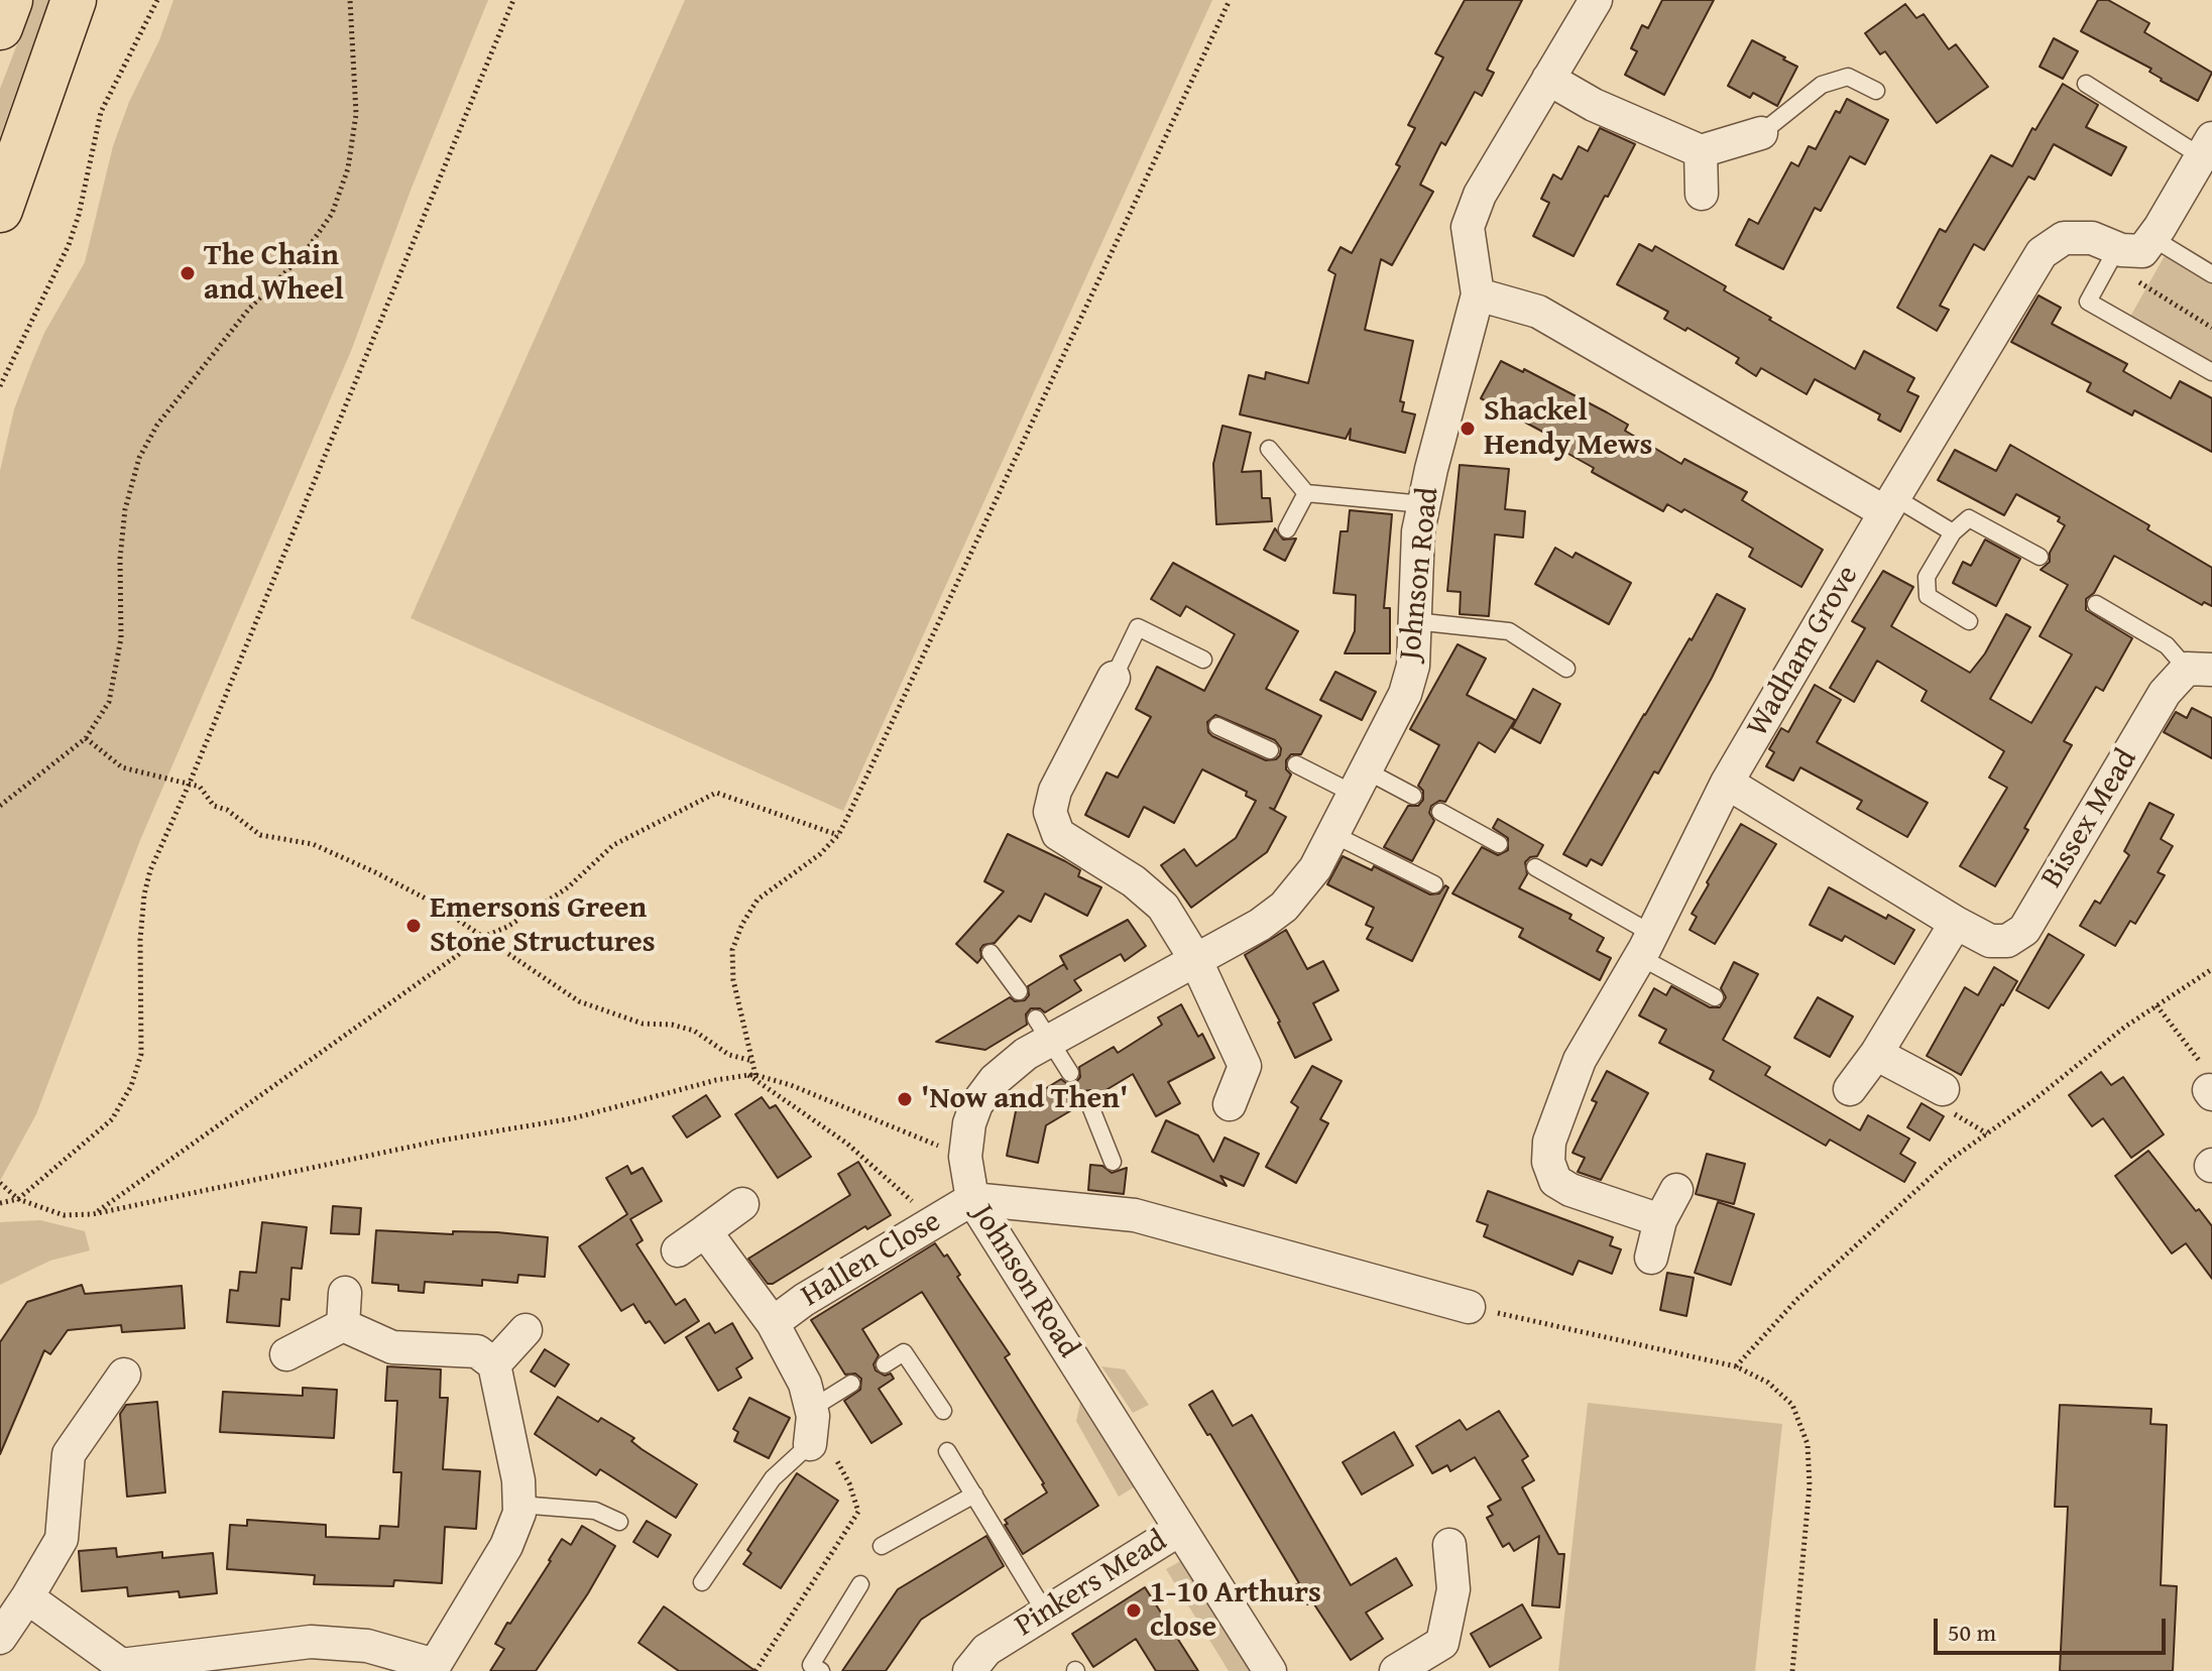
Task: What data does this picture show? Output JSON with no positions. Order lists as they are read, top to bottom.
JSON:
{
  "streets": {
    "street": [
      "Johnson Road",
      "Wadham Grove",
      "Bissex Mead",
      "Hallen Close",
      "Pinkers Mead"
    ]
  },
  "crossings": [
    ["Johnson Road", "Hallen Close"],
    ["Johnson Road", "Pinkers Mead"],
    ["Wadham Grove", "Bissex Mead"]
  ],
  "places": [
    "The Chain and Wheel",
    "Shackel Hendy Mews",
    "Emersons Green Stone Structures",
    "'Now and Then'",
    "1-10 Arthurs close"
  ],
  "scale_bar": "50 m"
}
